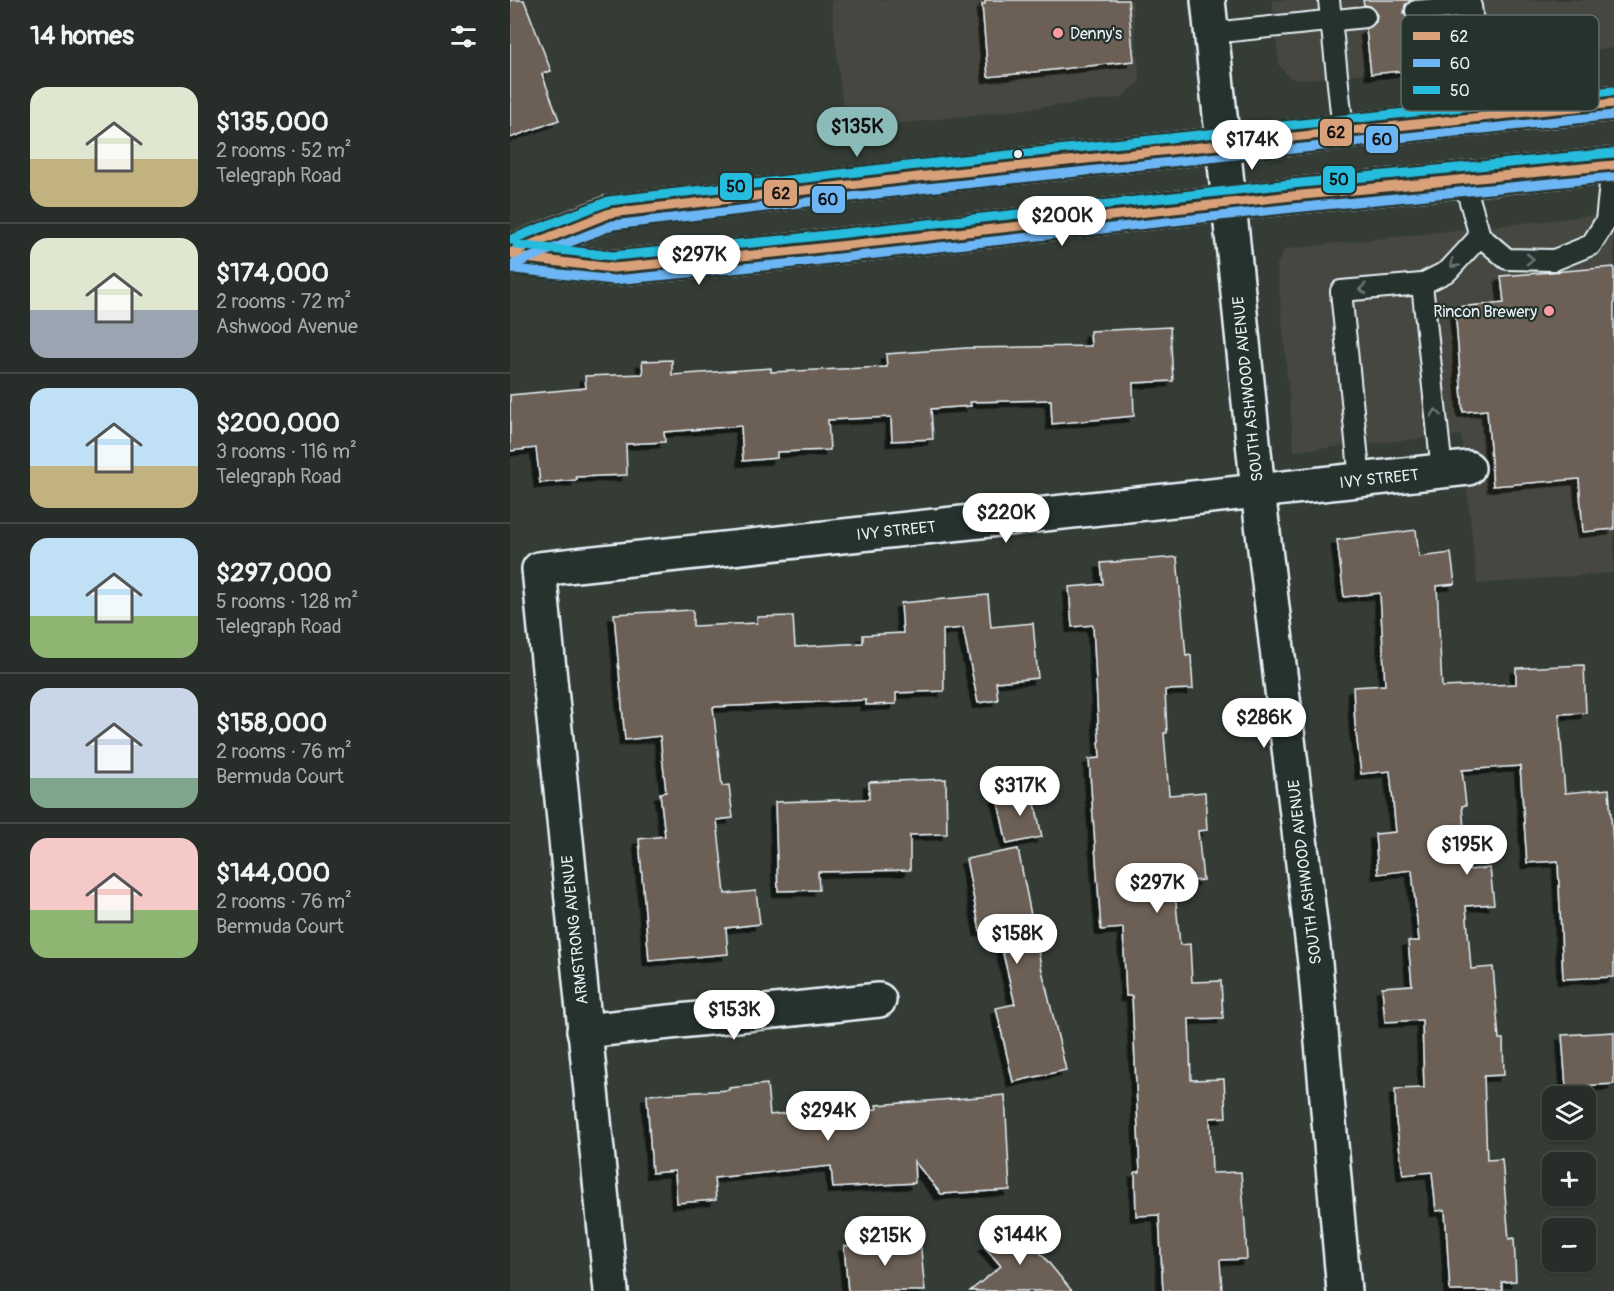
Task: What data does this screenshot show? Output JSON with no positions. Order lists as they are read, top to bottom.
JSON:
{
  "streets": {
    "street": ["SOUTH ASHWOOD AVENUE", "IVY STREET", "ARMSTRONG AVENUE"]
  },
  "crossings": [
    ["SOUTH ASHWOOD AVENUE", "IVY STREET"],
    ["IVY STREET", "ARMSTRONG AVENUE"]
  ],
  "places": ["Denny's", "Rincon Brewery"],
  "lines": ["transit line 50", "transit line 62", "transit line 60"],
  "legend": ["62", "60", "50"],
  "page": {
    "heading": "14 homes",
    "list": [
      {
        "name": "$135,000",
        "note": "2 rooms · 52 m² · Telegraph Road"
      },
      {
        "name": "$174,000",
        "note": "2 rooms · 72 m² · Ashwood Avenue"
      },
      {
        "name": "$200,000",
        "note": "3 rooms · 116 m² · Telegraph Road"
      },
      {
        "name": "$297,000",
        "note": "5 rooms · 128 m² · Telegraph Road"
      },
      {
        "name": "$158,000",
        "note": "2 rooms · 76 m² · Bermuda Court"
      },
      {
        "name": "$144,000",
        "note": "2 rooms · 76 m² · Bermuda Court"
      }
    ],
    "price": [
      "$135K",
      "$174K",
      "$200K",
      "$297K",
      "$220K",
      "$286K",
      "$317K",
      "$195K",
      "$297K",
      "$158K",
      "$153K",
      "$294K",
      "$144K",
      "$215K"
    ],
    "map_buttons": ["+", "−"]
  }
}
